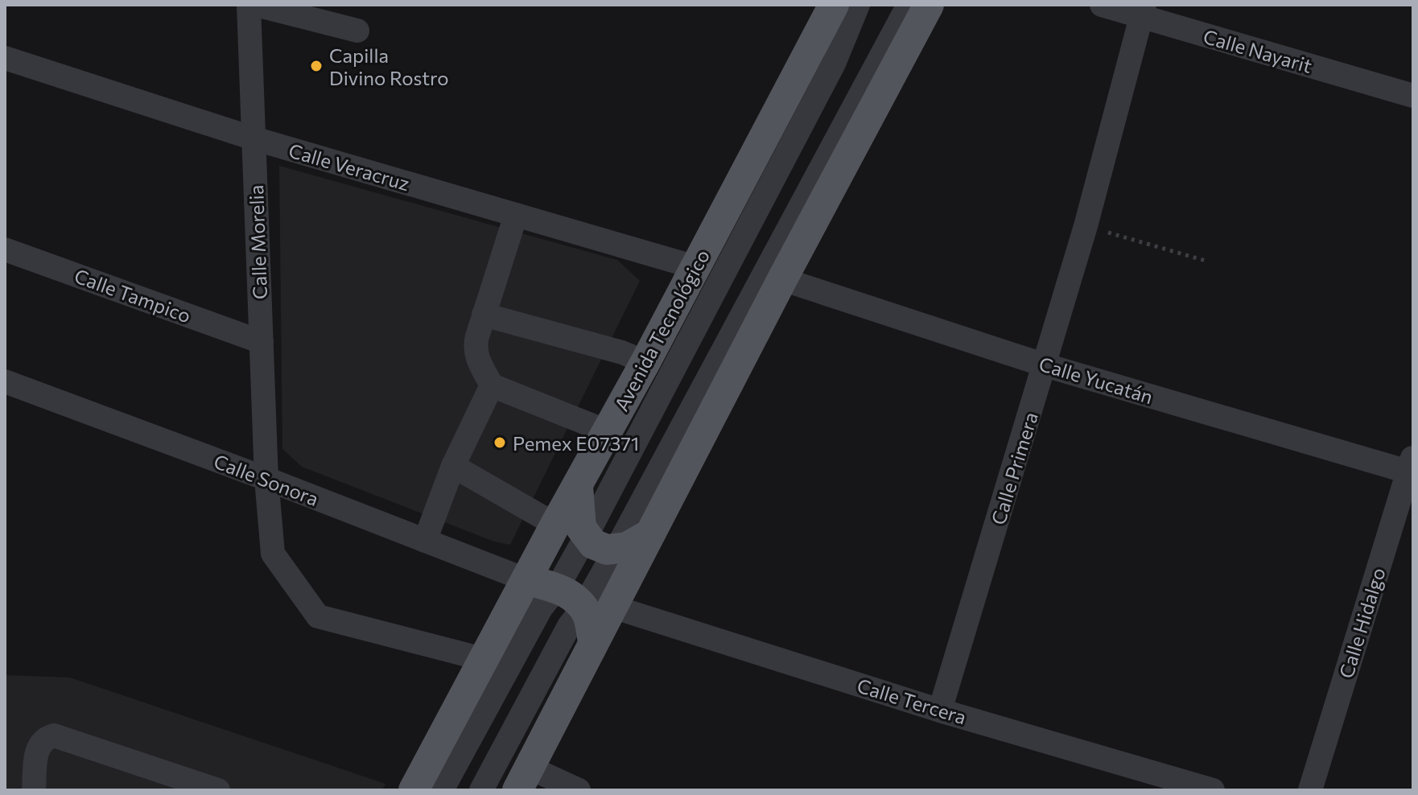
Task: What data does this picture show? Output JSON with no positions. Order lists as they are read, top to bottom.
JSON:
{
  "streets": {
    "main road": ["Avenida Tecnológico"],
    "street": [
      "Calle Nayarit",
      "Calle Veracruz",
      "Calle Morelia",
      "Calle Tampico",
      "Calle Yucatán",
      "Calle Primera",
      "Calle Sonora",
      "Calle Hidalgo",
      "Calle Tercera"
    ]
  },
  "crossings": [
    ["Calle Nayarit", "Calle Primera"],
    ["Calle Veracruz", "Calle Morelia"],
    ["Calle Veracruz", "Avenida Tecnológico"],
    ["Calle Morelia", "Calle Tampico"],
    ["Calle Morelia", "Avenida Tecnológico"],
    ["Calle Morelia", "Calle Sonora"],
    ["Avenida Tecnológico", "Calle Sonora"],
    ["Calle Yucatán", "Calle Primera"],
    ["Calle Yucatán", "Calle Hidalgo"],
    ["Calle Primera", "Calle Tercera"]
  ],
  "places": ["Capilla Divino Rostro", "Pemex E07371"]
}
